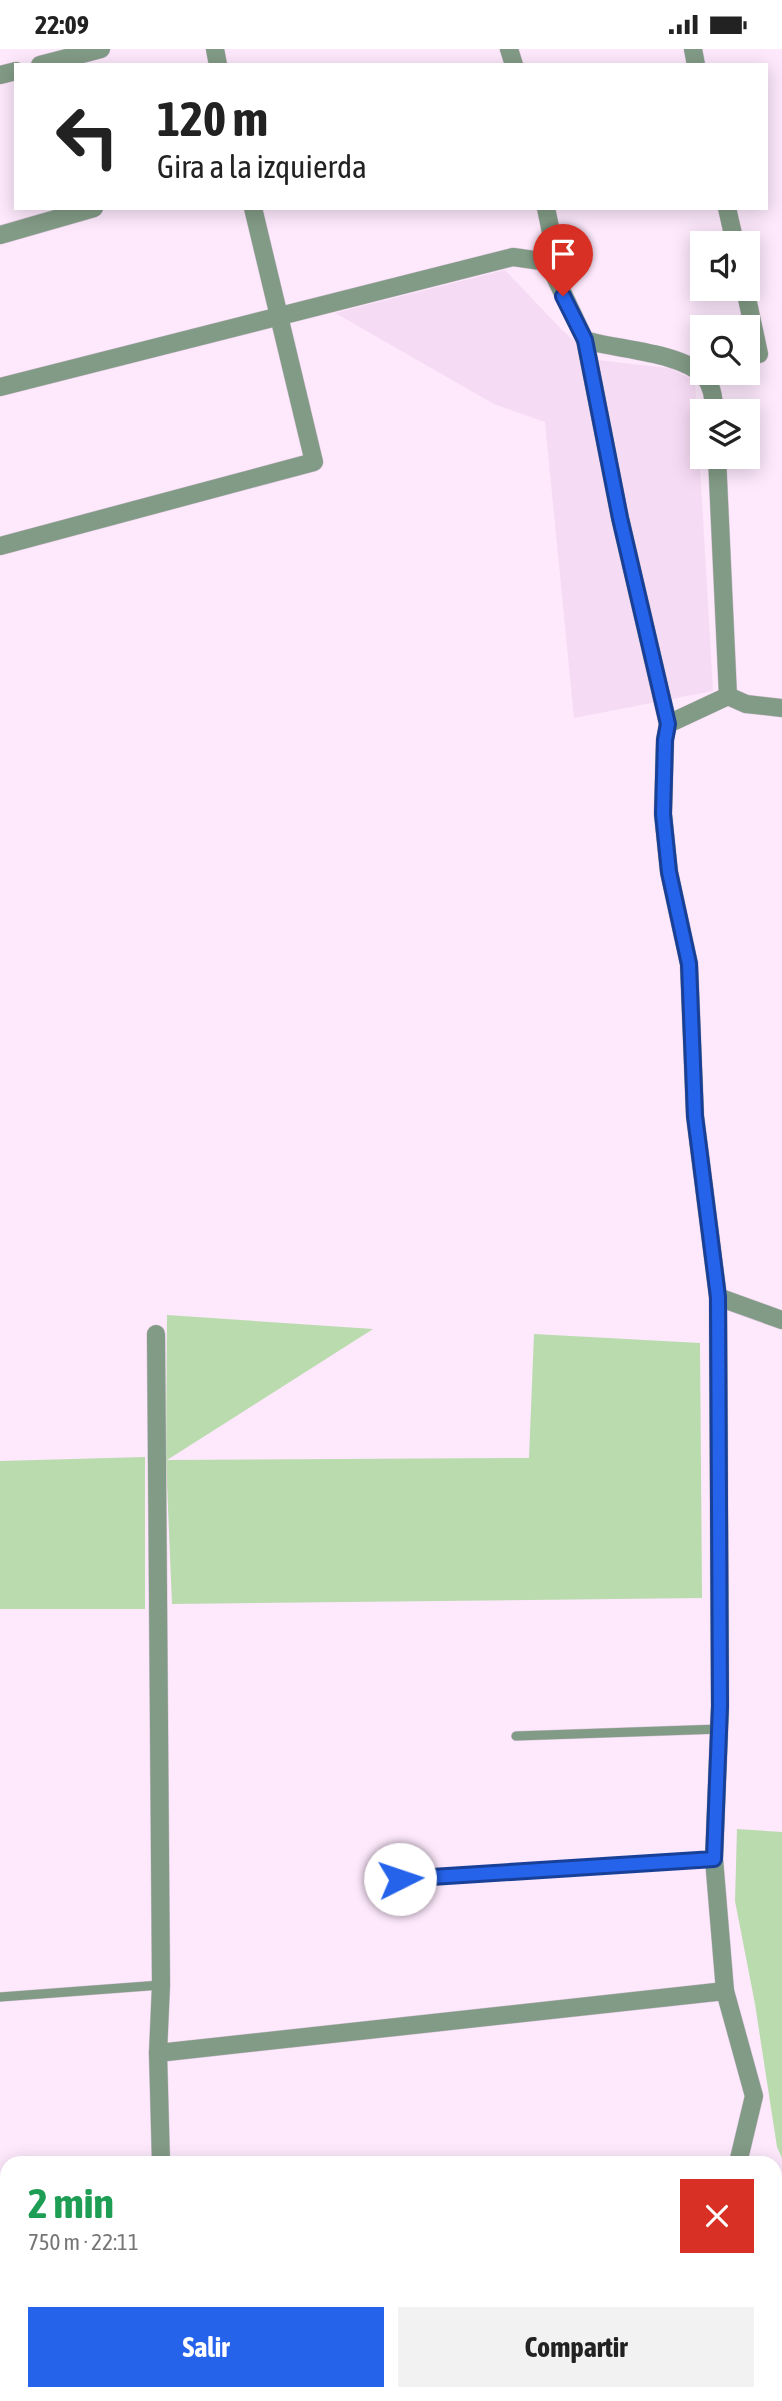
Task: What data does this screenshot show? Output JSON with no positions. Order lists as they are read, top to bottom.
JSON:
{
  "page": {
    "status": "22:09",
    "turn": ["120 m", "Gira a la izquierda"],
    "heading": ["2 min", "750 m · 22:11"],
    "buttons": ["Salir", "Compartir"]
  }
}
